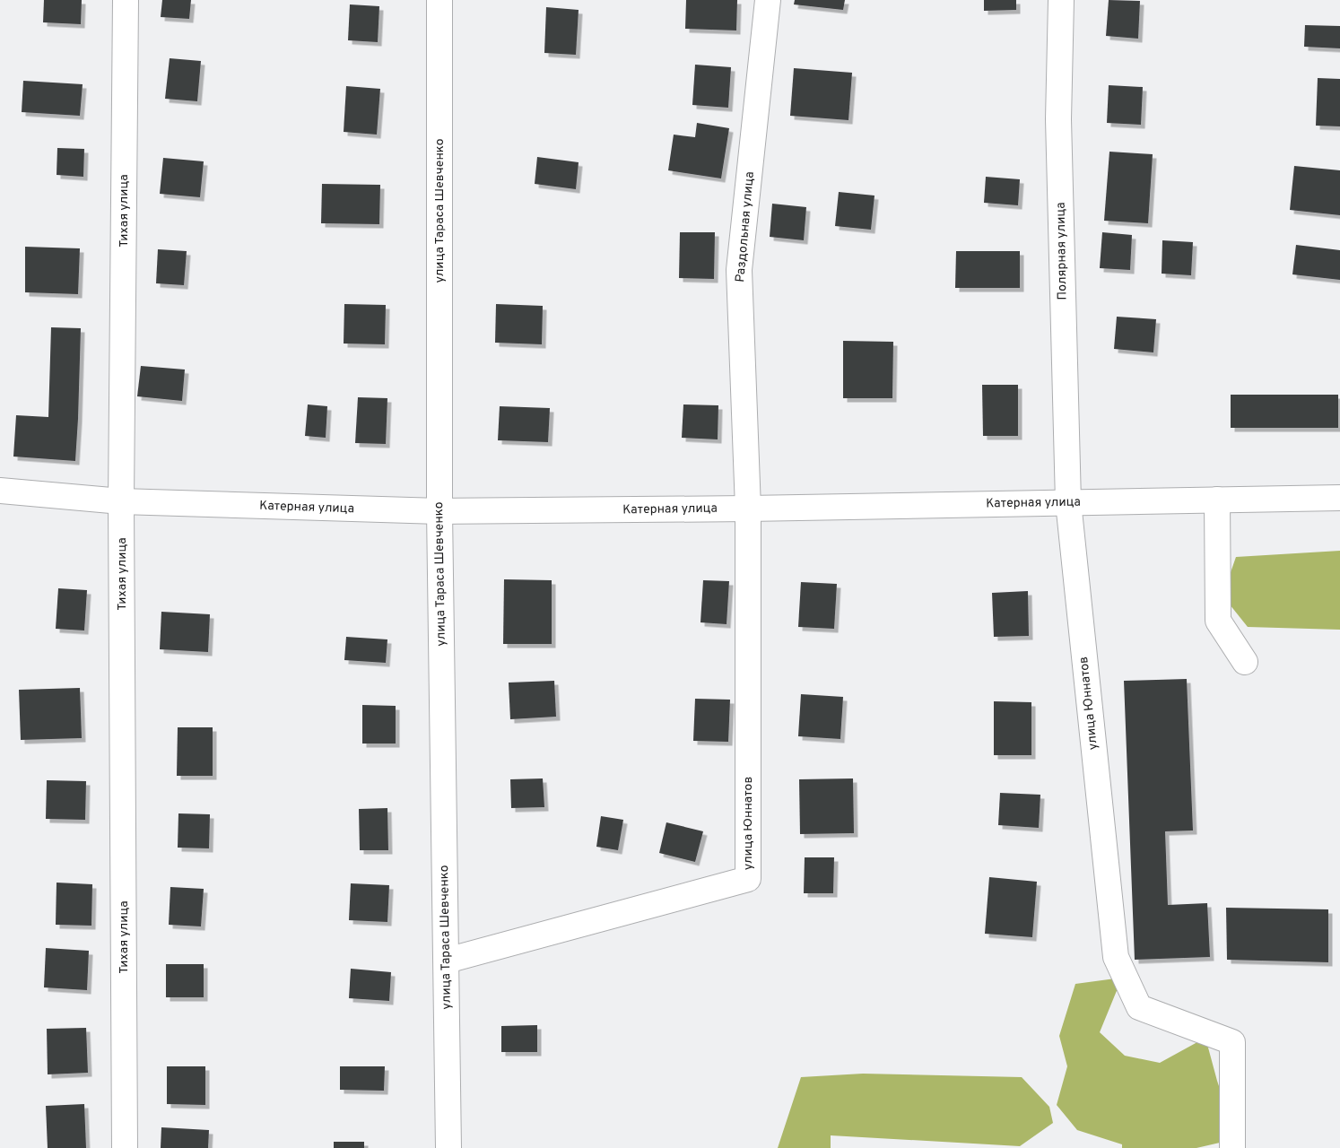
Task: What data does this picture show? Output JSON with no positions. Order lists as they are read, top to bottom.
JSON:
{
  "streets": {
    "street": [
      "Тихая улица",
      "улица Тараса Шевченко",
      "Раздольная улица",
      "Полярная улица",
      "Катерная улица",
      "улица Юннатов"
    ]
  },
  "crossings": [
    ["Тихая улица", "Катерная улица"],
    ["улица Тараса Шевченко", "Катерная улица"],
    ["улица Тараса Шевченко", "улица Юннатов"],
    ["Раздольная улица", "Катерная улица"],
    ["Раздольная улица", "улица Юннатов"],
    ["Полярная улица", "Катерная улица"],
    ["Полярная улица", "улица Юннатов"],
    ["Катерная улица", "улица Юннатов"]
  ]
}
